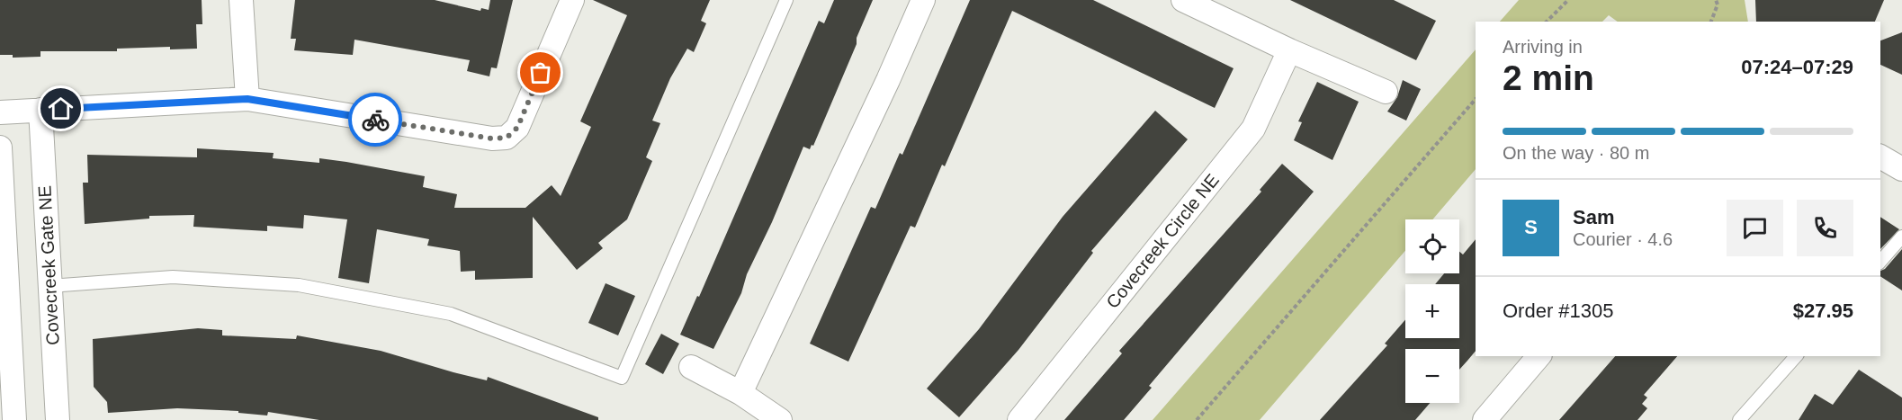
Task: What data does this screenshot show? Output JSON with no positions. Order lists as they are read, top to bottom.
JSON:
{
  "streets": {
    "street": ["Covecreek Circle NE", "Covecreek Gate NE"]
  },
  "page": {
    "heading": ["2 min", "Arriving in", "07:24–07:29"],
    "panel": [
      "Sam",
      "Courier · 4.6",
      "Order #1305",
      "$27.95"
    ],
    "bar": "On the way · 80 m",
    "round": "S",
    "map_buttons": ["+", "−"]
  }
}
